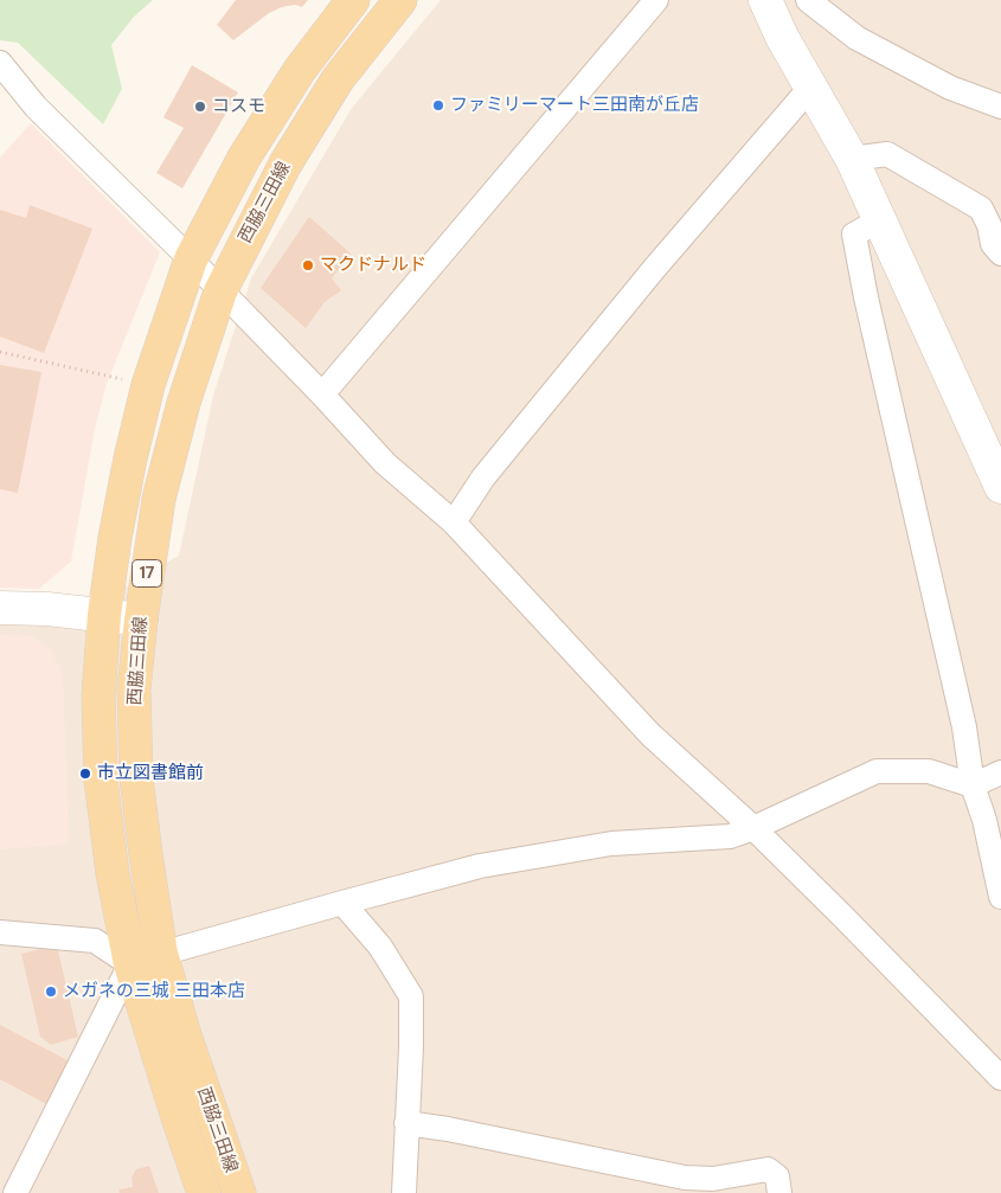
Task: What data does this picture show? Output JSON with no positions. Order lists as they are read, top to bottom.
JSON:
{
  "streets": {
    "main road": ["西脇三田線", "17"]
  },
  "places": [
    "ファミリーマート三田南が丘店",
    "コスモ",
    "マクドナルド",
    "市立図書館前",
    "メガネの三城 三田本店"
  ]
}
